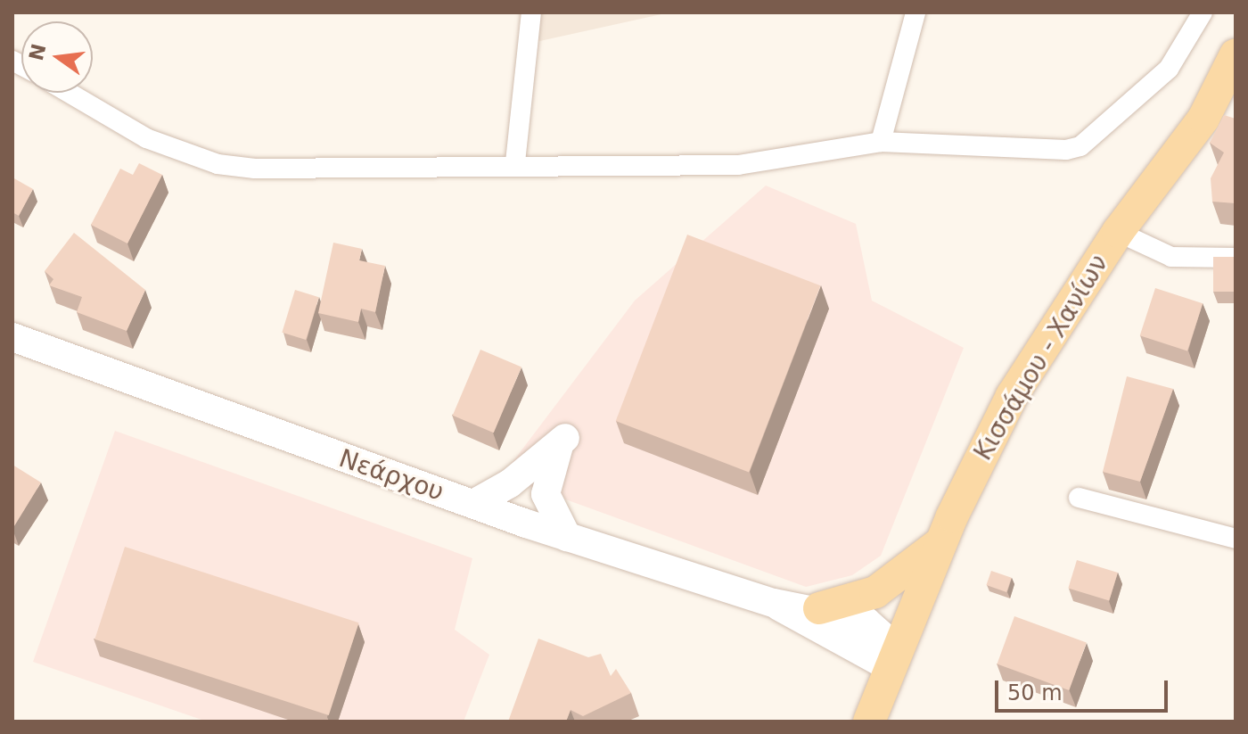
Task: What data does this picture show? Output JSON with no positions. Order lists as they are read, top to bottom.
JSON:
{
  "streets": {
    "main road": ["Κισσάμου - Χανίων"],
    "street": ["Νεάρχου"]
  },
  "crossings": [
    ["Κισσάμου - Χανίων", "Νεάρχου"]
  ],
  "scale_bar": "50 m",
  "north": "left"
}
